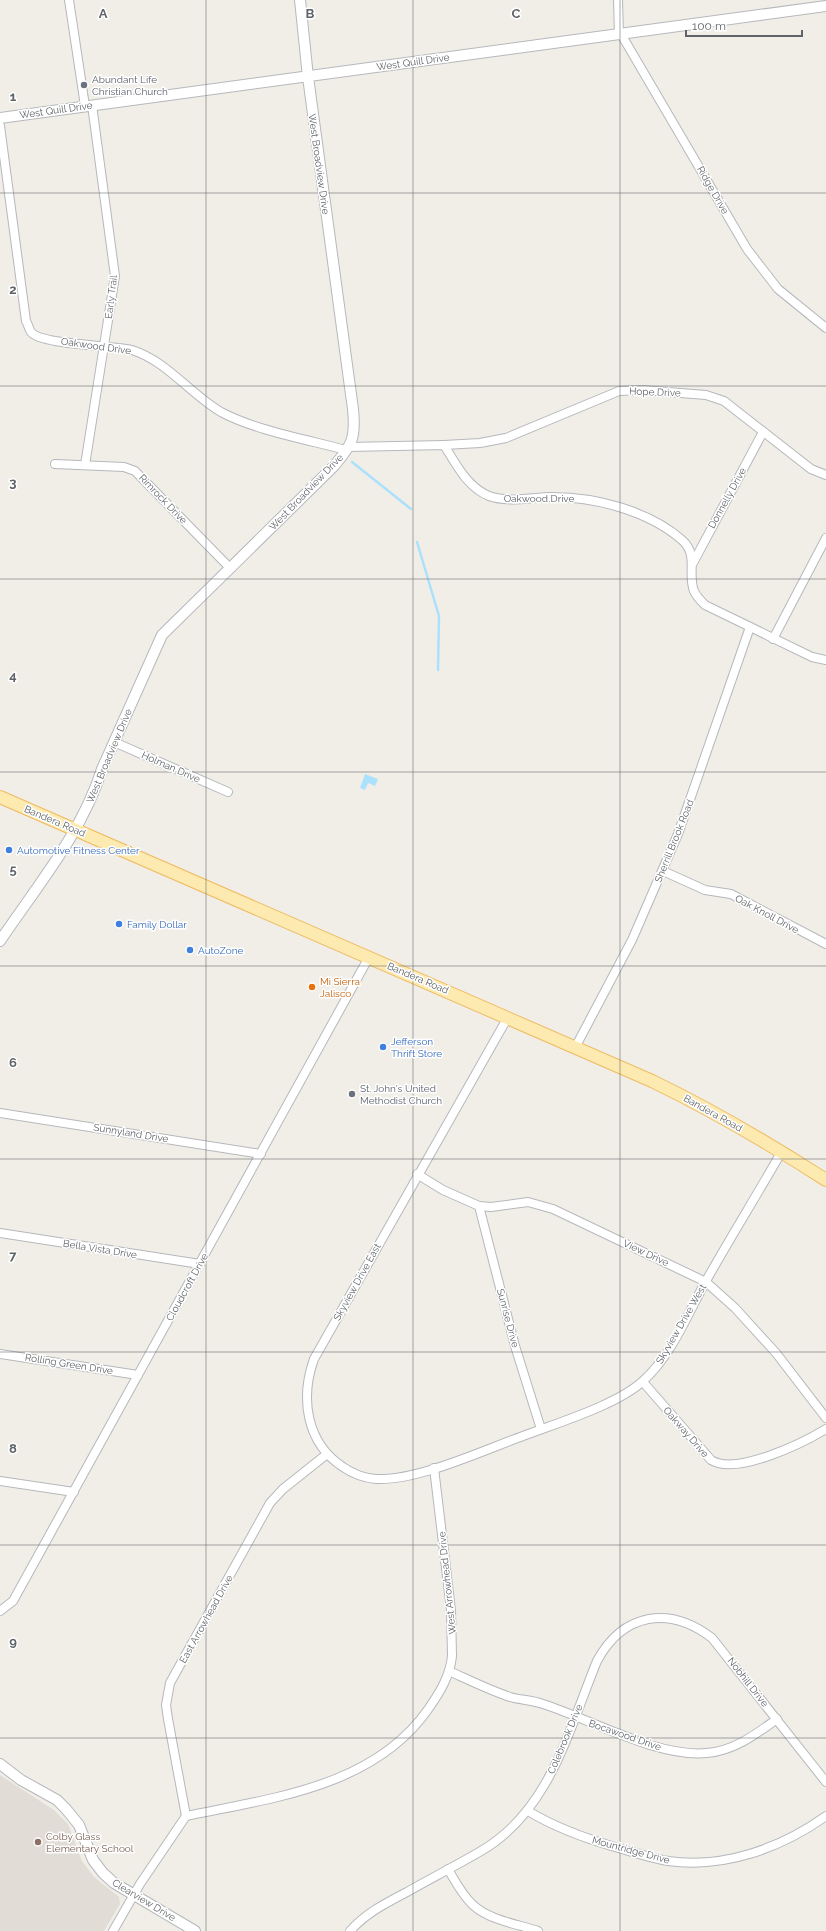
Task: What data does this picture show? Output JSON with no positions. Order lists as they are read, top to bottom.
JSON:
{
  "streets": {
    "main road": ["Bandera Road"],
    "street": [
      "West Quill Drive",
      "West Broadview Drive",
      "Ridge Drive",
      "Early Trail",
      "Oakwood Drive",
      "Hope Drive",
      "Donnelly Drive",
      "Rimrock Drive",
      "Holman Drive",
      "Sherrill Brook Road",
      "Oak Knoll Drive",
      "Sunnyland Drive",
      "Bella Vista Drive",
      "View Drive",
      "Skyview Drive East",
      "Cloudcroft Drive",
      "Sunrise Drive",
      "Skyview Drive West",
      "Rolling Green Drive",
      "Oakway Drive",
      "West Arrowhead Drive",
      "East Arrowhead Drive",
      "Nobhill Drive",
      "Bocawood Drive",
      "Colebrook Drive",
      "Mountridge Drive",
      "Clearview Drive"
    ]
  },
  "crossings": [
    ["West Quill Drive", "West Broadview Drive"],
    ["West Quill Drive", "Ridge Drive"],
    ["West Quill Drive", "Early Trail"],
    ["West Broadview Drive", "Oakwood Drive"],
    ["West Broadview Drive", "Rimrock Drive"],
    ["West Broadview Drive", "Holman Drive"],
    ["West Broadview Drive", "Bandera Road"],
    ["Early Trail", "Oakwood Drive"],
    ["Early Trail", "Rimrock Drive"],
    ["Oakwood Drive", "Hope Drive"],
    ["Oakwood Drive", "Donnelly Drive"],
    ["Oakwood Drive", "Sherrill Brook Road"],
    ["Hope Drive", "Donnelly Drive"],
    ["Bandera Road", "Sherrill Brook Road"],
    ["Bandera Road", "Skyview Drive East"],
    ["Bandera Road", "Cloudcroft Drive"],
    ["Bandera Road", "Skyview Drive West"],
    ["Sherrill Brook Road", "Oak Knoll Drive"],
    ["Sunnyland Drive", "Cloudcroft Drive"],
    ["Bella Vista Drive", "Cloudcroft Drive"],
    ["View Drive", "Skyview Drive East"],
    ["View Drive", "Sunrise Drive"],
    ["View Drive", "Skyview Drive West"],
    ["Skyview Drive East", "Skyview Drive West"],
    ["Skyview Drive East", "West Arrowhead Drive"],
    ["Skyview Drive East", "East Arrowhead Drive"],
    ["Cloudcroft Drive", "Rolling Green Drive"],
    ["Sunrise Drive", "Skyview Drive West"],
    ["Skyview Drive West", "Oakway Drive"],
    ["Skyview Drive West", "West Arrowhead Drive"],
    ["West Arrowhead Drive", "East Arrowhead Drive"],
    ["West Arrowhead Drive", "Bocawood Drive"],
    ["Nobhill Drive", "Bocawood Drive"],
    ["Nobhill Drive", "Colebrook Drive"],
    ["Bocawood Drive", "Colebrook Drive"],
    ["Colebrook Drive", "Mountridge Drive"]
  ],
  "places": [
    "Abundant Life Christian Church",
    "Automotive Fitness Center",
    "Family Dollar",
    "AutoZone",
    "Mi Sierra Jalisco",
    "Jefferson Thrift Store",
    "St. John's United Methodist Church",
    "Colby Glass Elementary School"
  ],
  "scale_bar": "100 m",
  "grid": {
    "columns": ["A", "B", "C"],
    "rows": [
      "1",
      "2",
      "3",
      "4",
      "5",
      "6",
      "7",
      "8",
      "9"
    ]
  }
}
